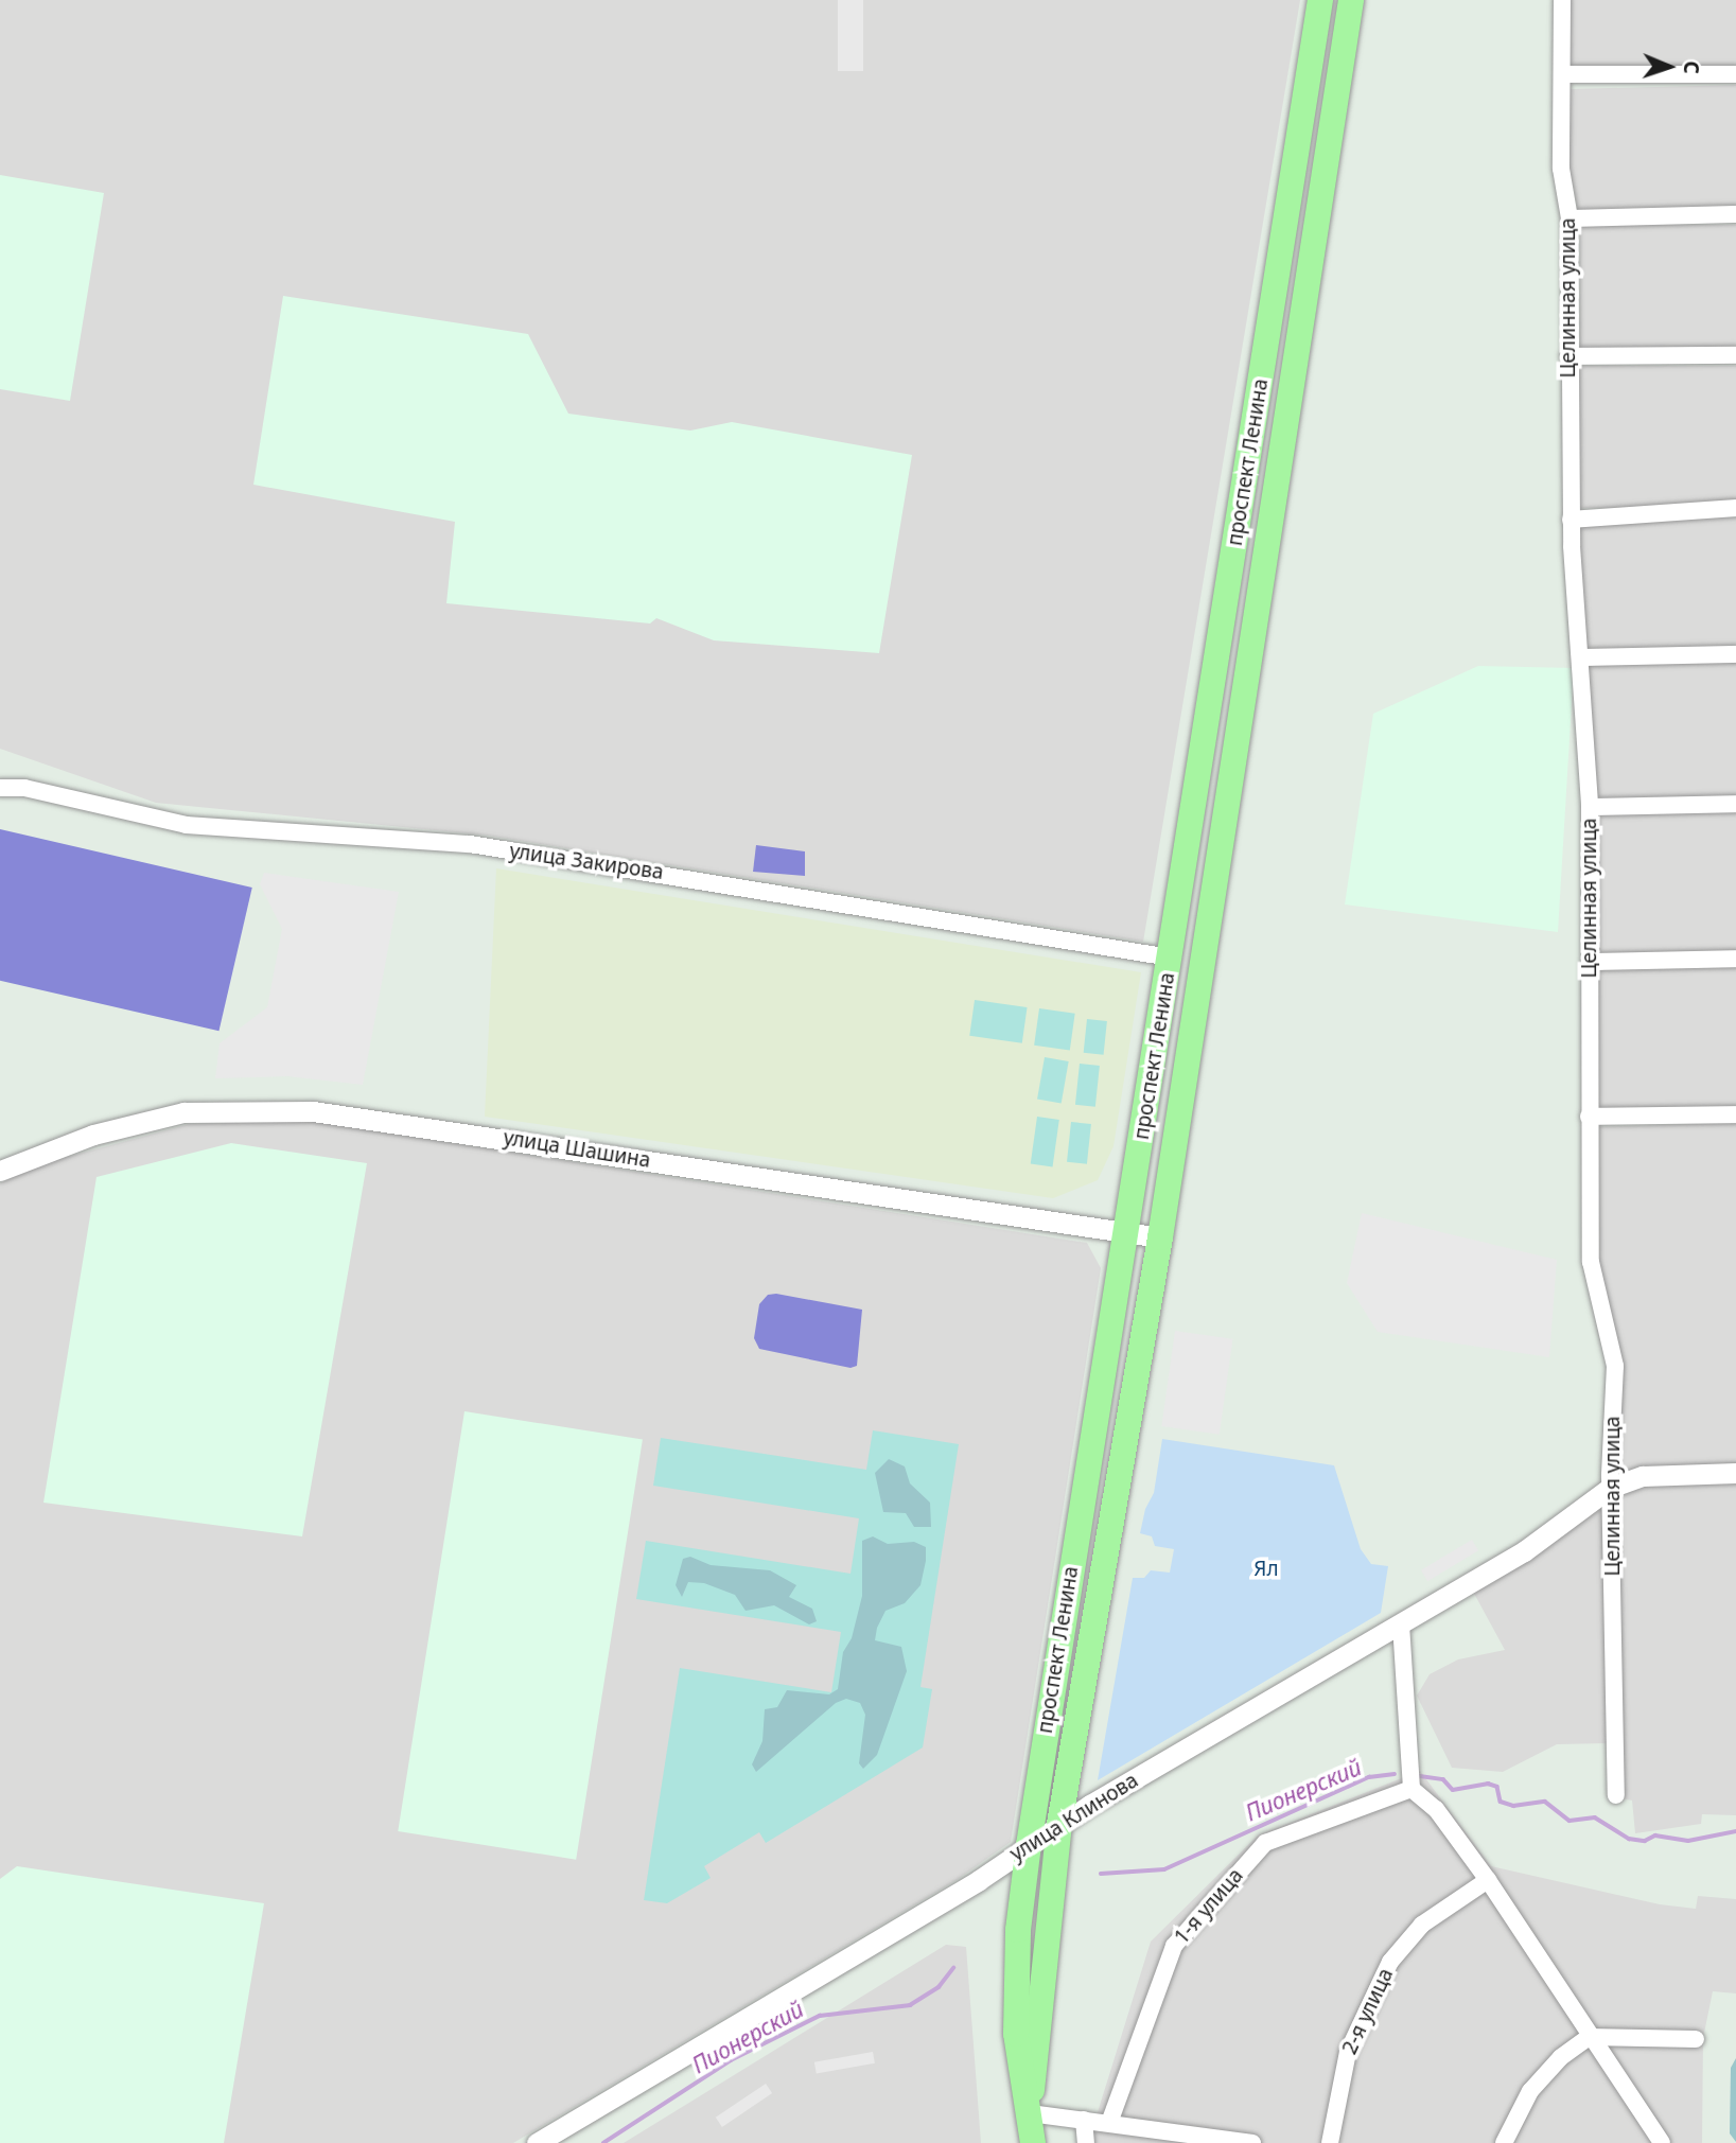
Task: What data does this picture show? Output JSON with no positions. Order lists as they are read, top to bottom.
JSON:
{
  "streets": {
    "main road": ["проспект Ленина"],
    "street": [
      "Целинная улица",
      "улица Закирова",
      "улица Шашина",
      "улица Клинова",
      "1-я улица",
      "2-я улица"
    ]
  },
  "crossings": [
    ["Целинная улица", "улица Клинова"],
    ["проспект Ленина", "улица Закирова"],
    ["проспект Ленина", "улица Шашина"],
    ["проспект Ленина", "улица Клинова"]
  ],
  "water": ["Пионерский"],
  "parks": ["Ял"],
  "north": "right"
}
